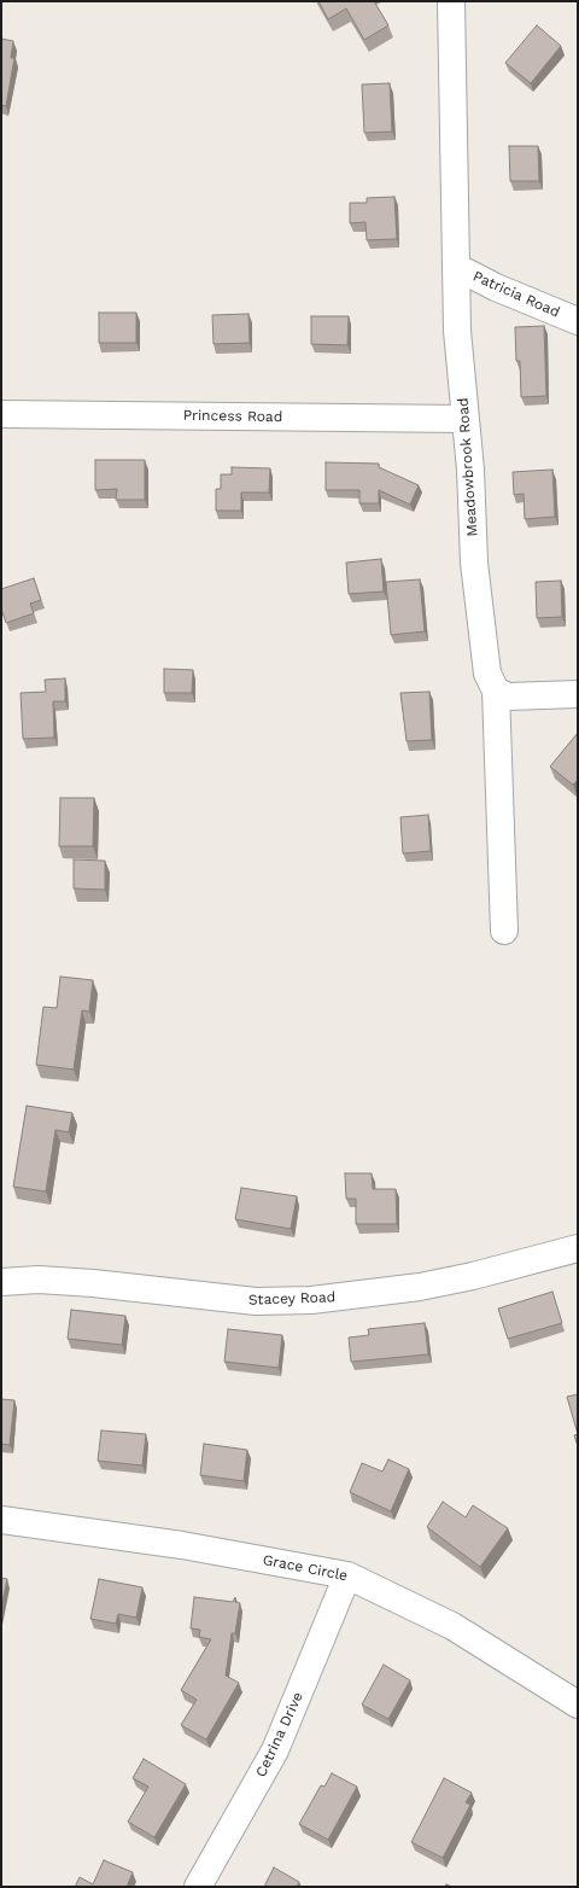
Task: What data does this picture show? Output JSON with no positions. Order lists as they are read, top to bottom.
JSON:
{
  "streets": {
    "street": [
      "Patricia Road",
      "Princess Road",
      "Meadowbrook Road",
      "Stacey Road",
      "Grace Circle",
      "Cetrina Drive"
    ]
  },
  "crossings": [
    ["Patricia Road", "Meadowbrook Road"],
    ["Princess Road", "Meadowbrook Road"],
    ["Grace Circle", "Cetrina Drive"]
  ]
}
